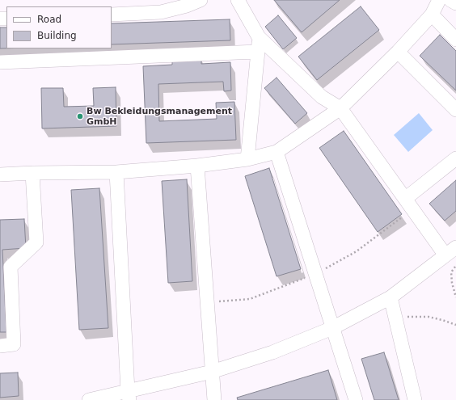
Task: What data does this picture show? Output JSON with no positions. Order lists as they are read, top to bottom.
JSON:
{
  "places": ["Bw Bekleidungsmanagement GmbH"],
  "legend": ["Road", "Building"]
}
